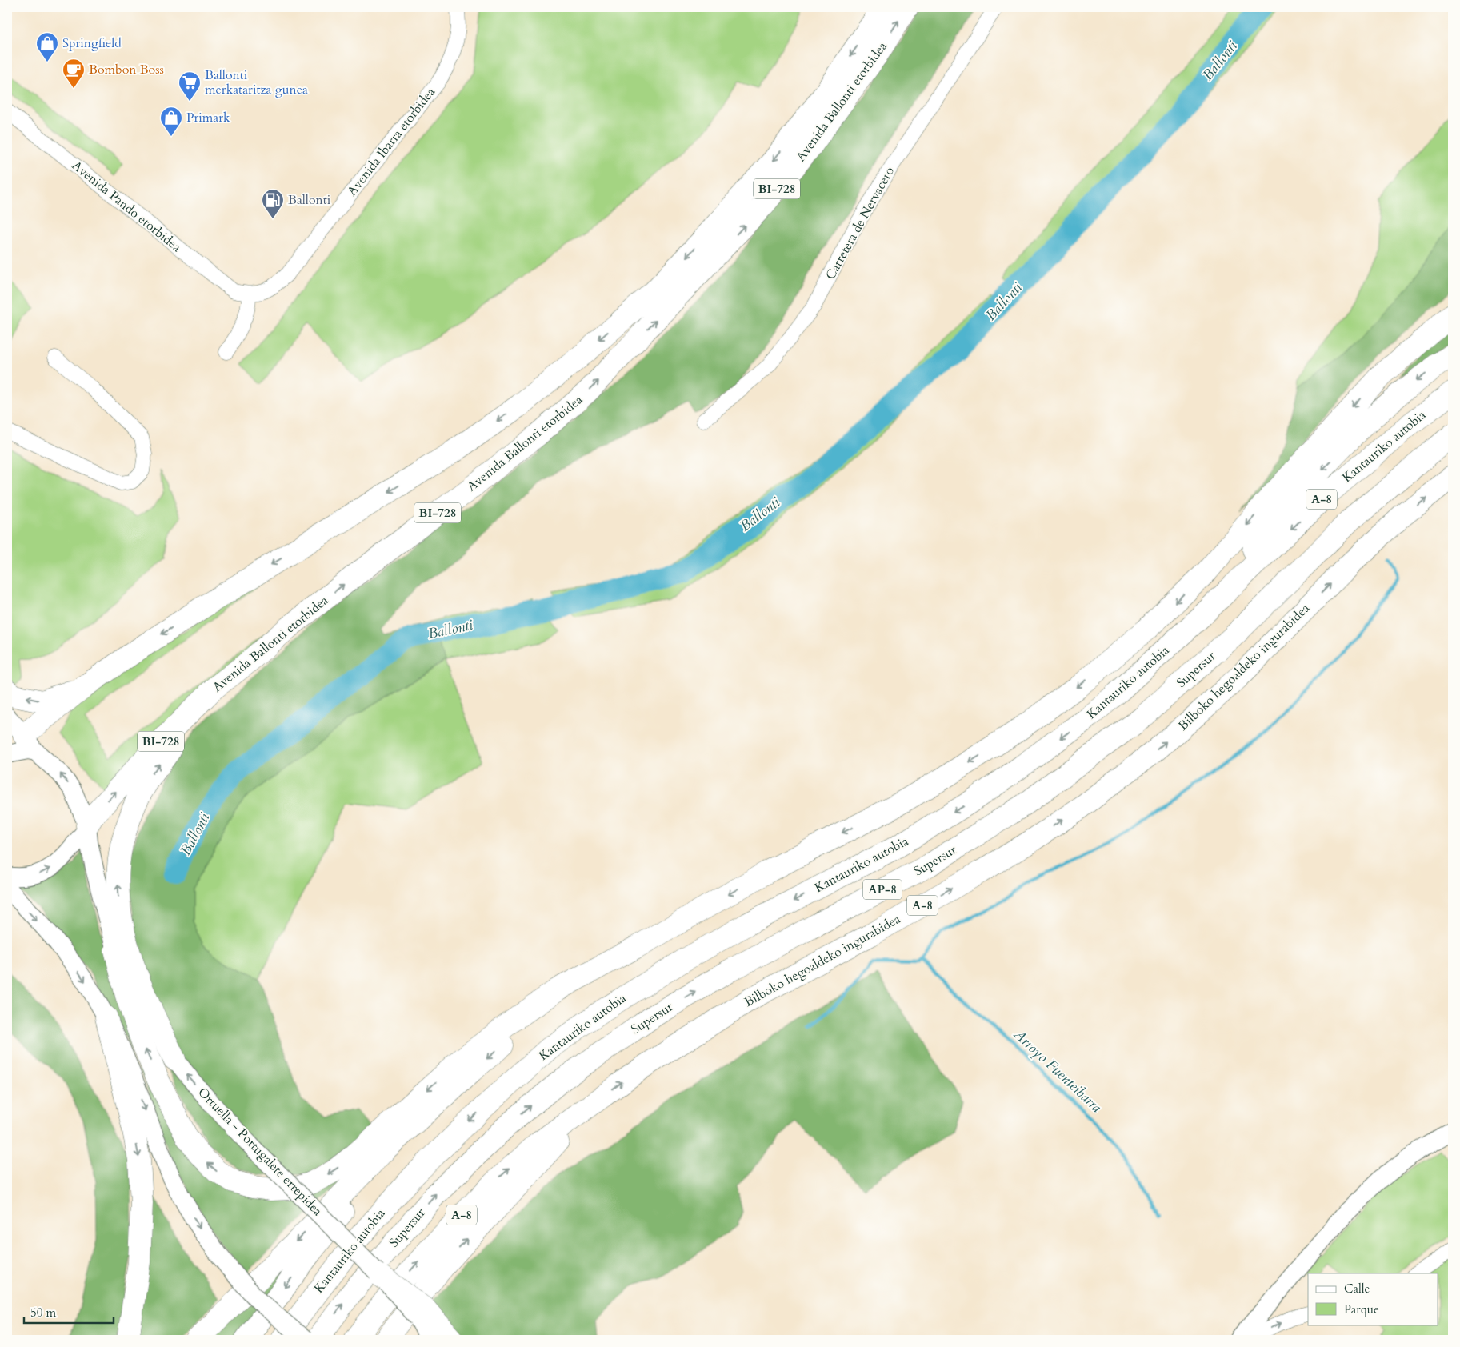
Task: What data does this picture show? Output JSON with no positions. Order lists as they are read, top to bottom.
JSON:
{
  "streets": {
    "main road": [
      "Avenida Ballonti etorbidea",
      "BI-728",
      "Kantauriko autobia",
      "A-8",
      "Bilboko hegoaldeko ingurabidea",
      "Supersur",
      "AP-8"
    ],
    "street": [
      "Avenida Ibarra etorbidea",
      "Avenida Pando etorbidea",
      "Carretera de Nervacero",
      "Ortuella - Portugalete errepidea"
    ]
  },
  "crossings": [
    ["Avenida Ballonti etorbidea", "Ortuella - Portugalete errepidea"],
    ["Avenida Ibarra etorbidea", "Avenida Pando etorbidea"]
  ],
  "water": ["Ballonti", "Arroyo Fuenteibarra"],
  "places": {
    "shop": ["Springfield", "Primark"],
    "cafe": ["Bombon Boss"],
    "supermarket": ["Ballonti merkataritza gunea"],
    "fuel station": ["Ballonti"]
  },
  "legend": ["Calle", "Parque"],
  "scale_bar": "50 m"
}
